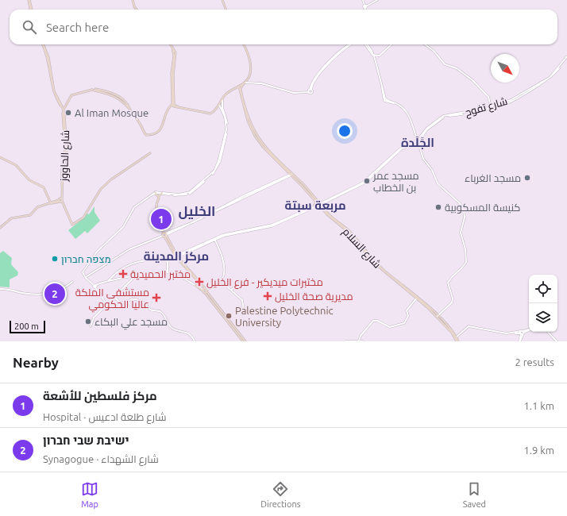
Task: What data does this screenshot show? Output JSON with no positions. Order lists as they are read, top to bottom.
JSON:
{
  "streets": {
    "main road": ["شارع الحاووز", "شارع السلام"]
  },
  "districts": [
    "الجًلَدة",
    "مربعة سبتة",
    "الخليل",
    "مركز المدينة"
  ],
  "places": {
    "other": [
      "Al Iman Mosque",
      "مسجد الغرباء",
      "مسجد عمر بن الخطاب",
      "كنيسة المسكوبية",
      "מצפה חברון",
      "Palestine Polytechnic University",
      "مسجد علي البكاء"
    ],
    "health": [
      "مختبر الحميدية",
      "مختبرات ميديكير - فرع الخليل",
      "مديرية صحة الخليل",
      "مستشفى الملكة عاليا الحكومي"
    ]
  },
  "scale_bar": "200 m",
  "north": "bottom right",
  "page": {
    "search": "Search here",
    "pins": ["1", "2"],
    "scale": "200 m",
    "heading": ["Nearby", "2 results"],
    "list": [
      {
        "mark": "1",
        "name": "مركز فلسطين للأشعة",
        "note": "Hospital · شارع طلعة ادعيس",
        "value": "1.1 km"
      },
      {
        "mark": "2",
        "name": "ישיבת שבי חברון",
        "note": "Synagogue · شارع الشهداء",
        "value": "1.9 km"
      }
    ],
    "nav": ["Map", "Directions", "Saved"]
  }
}
